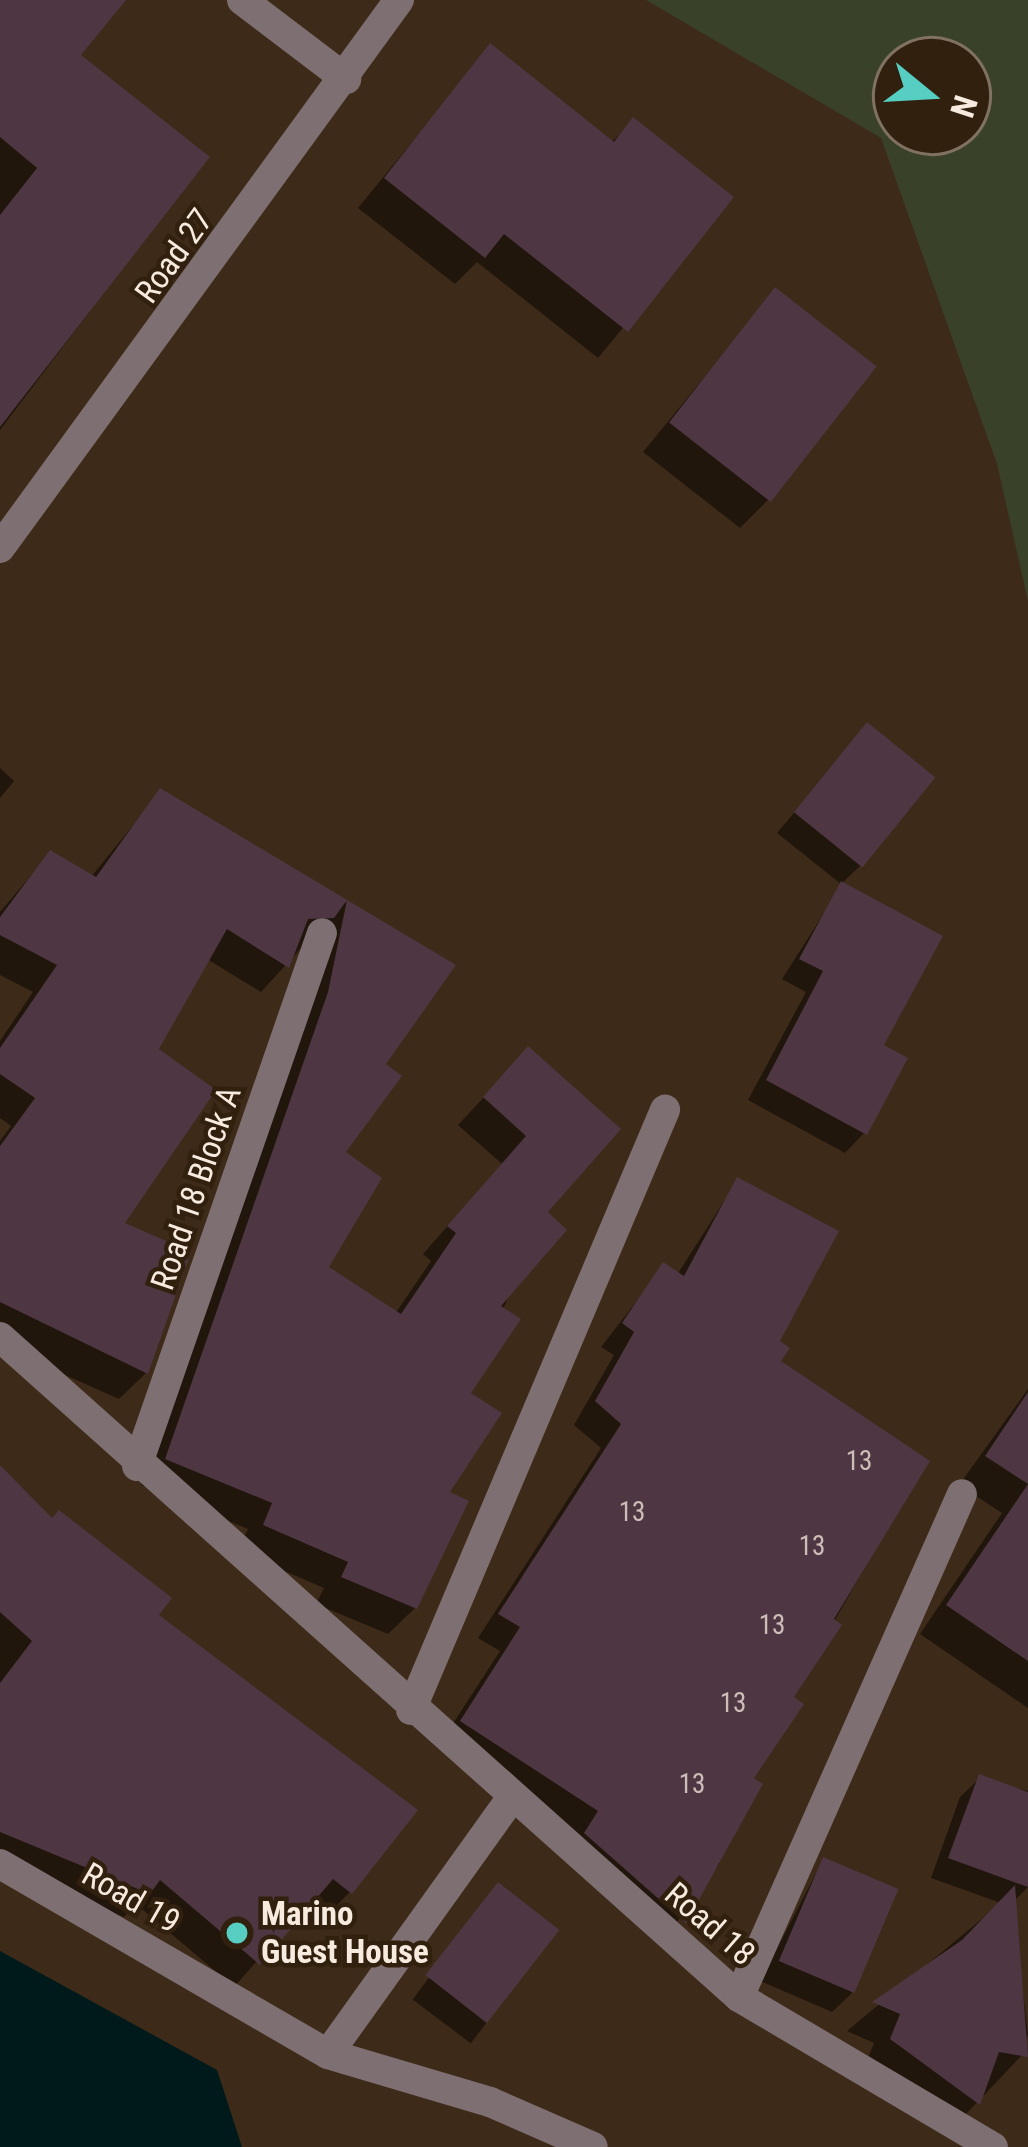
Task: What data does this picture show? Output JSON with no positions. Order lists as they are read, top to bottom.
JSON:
{
  "streets": {
    "street": [
      "Road 27",
      "Road 18 Block A",
      "Road 19",
      "Road 18"
    ]
  },
  "crossings": [
    ["Road 18 Block A", "Road 18"]
  ],
  "places": ["Marino Guest House"],
  "house_numbers": [
    "13",
    "13",
    "13",
    "13",
    "13",
    "13"
  ],
  "north": "right"
}
